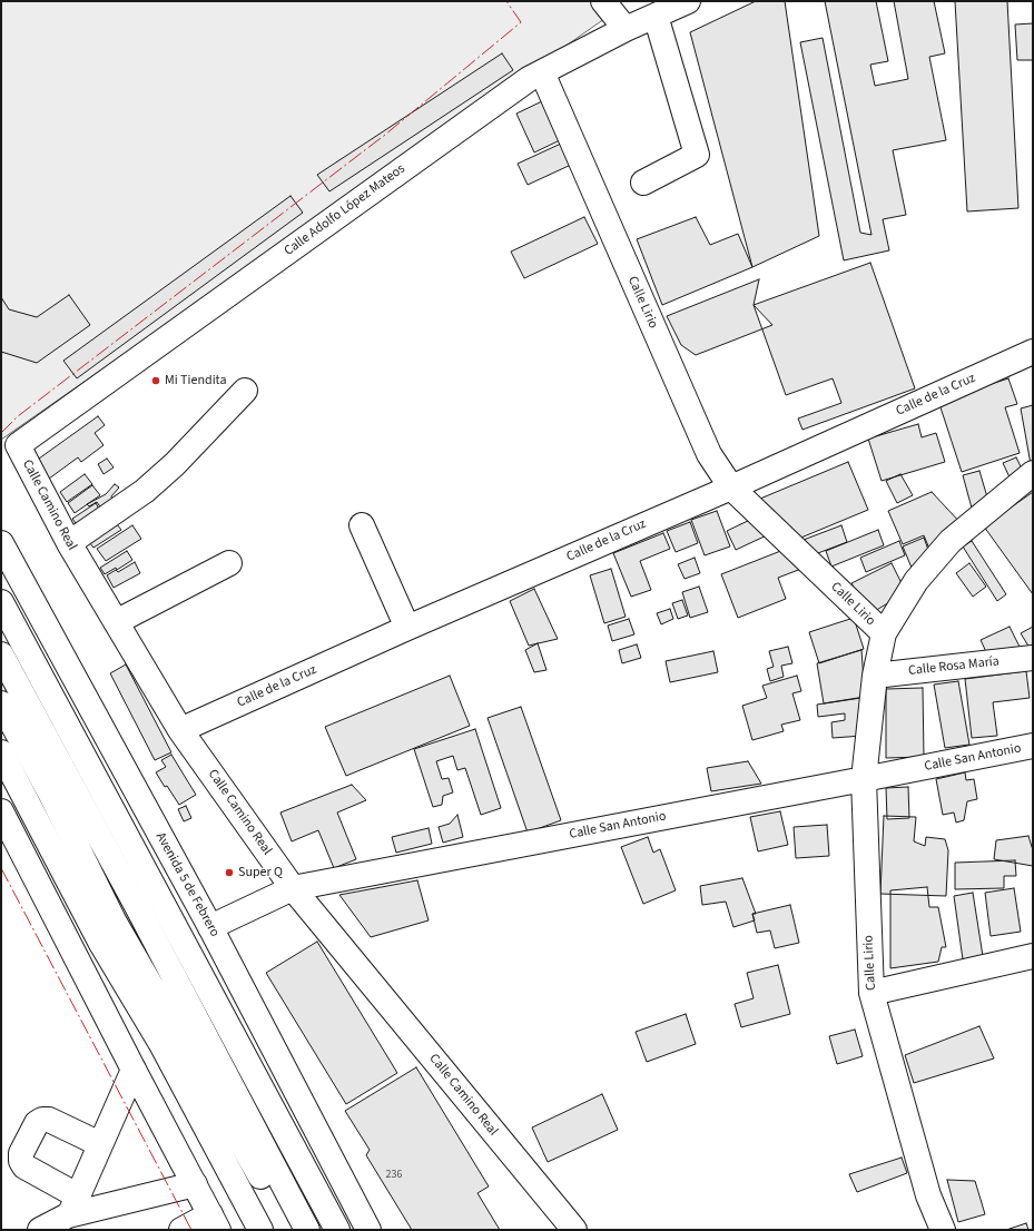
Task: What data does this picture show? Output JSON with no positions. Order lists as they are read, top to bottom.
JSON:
{
  "streets": {
    "main road": [
      "Calle Adolfo López Mateos",
      "Calle Lirio",
      "Calle de la Cruz",
      "Calle Camino Real",
      "Calle Rosa María",
      "Calle San Antonio",
      "Avenida 5 de Febrero"
    ]
  },
  "crossings": [
    ["Calle Adolfo López Mateos", "Calle Lirio"],
    ["Calle Adolfo López Mateos", "Calle Camino Real"],
    ["Calle Lirio", "Calle de la Cruz"],
    ["Calle Lirio", "Calle Rosa María"],
    ["Calle Lirio", "Calle San Antonio"],
    ["Calle de la Cruz", "Calle Camino Real"],
    ["Calle Camino Real", "Calle San Antonio"],
    ["Calle San Antonio", "Avenida 5 de Febrero"]
  ],
  "places": ["Mi Tiendita", "Super Q"],
  "house_numbers": ["236"]
}
